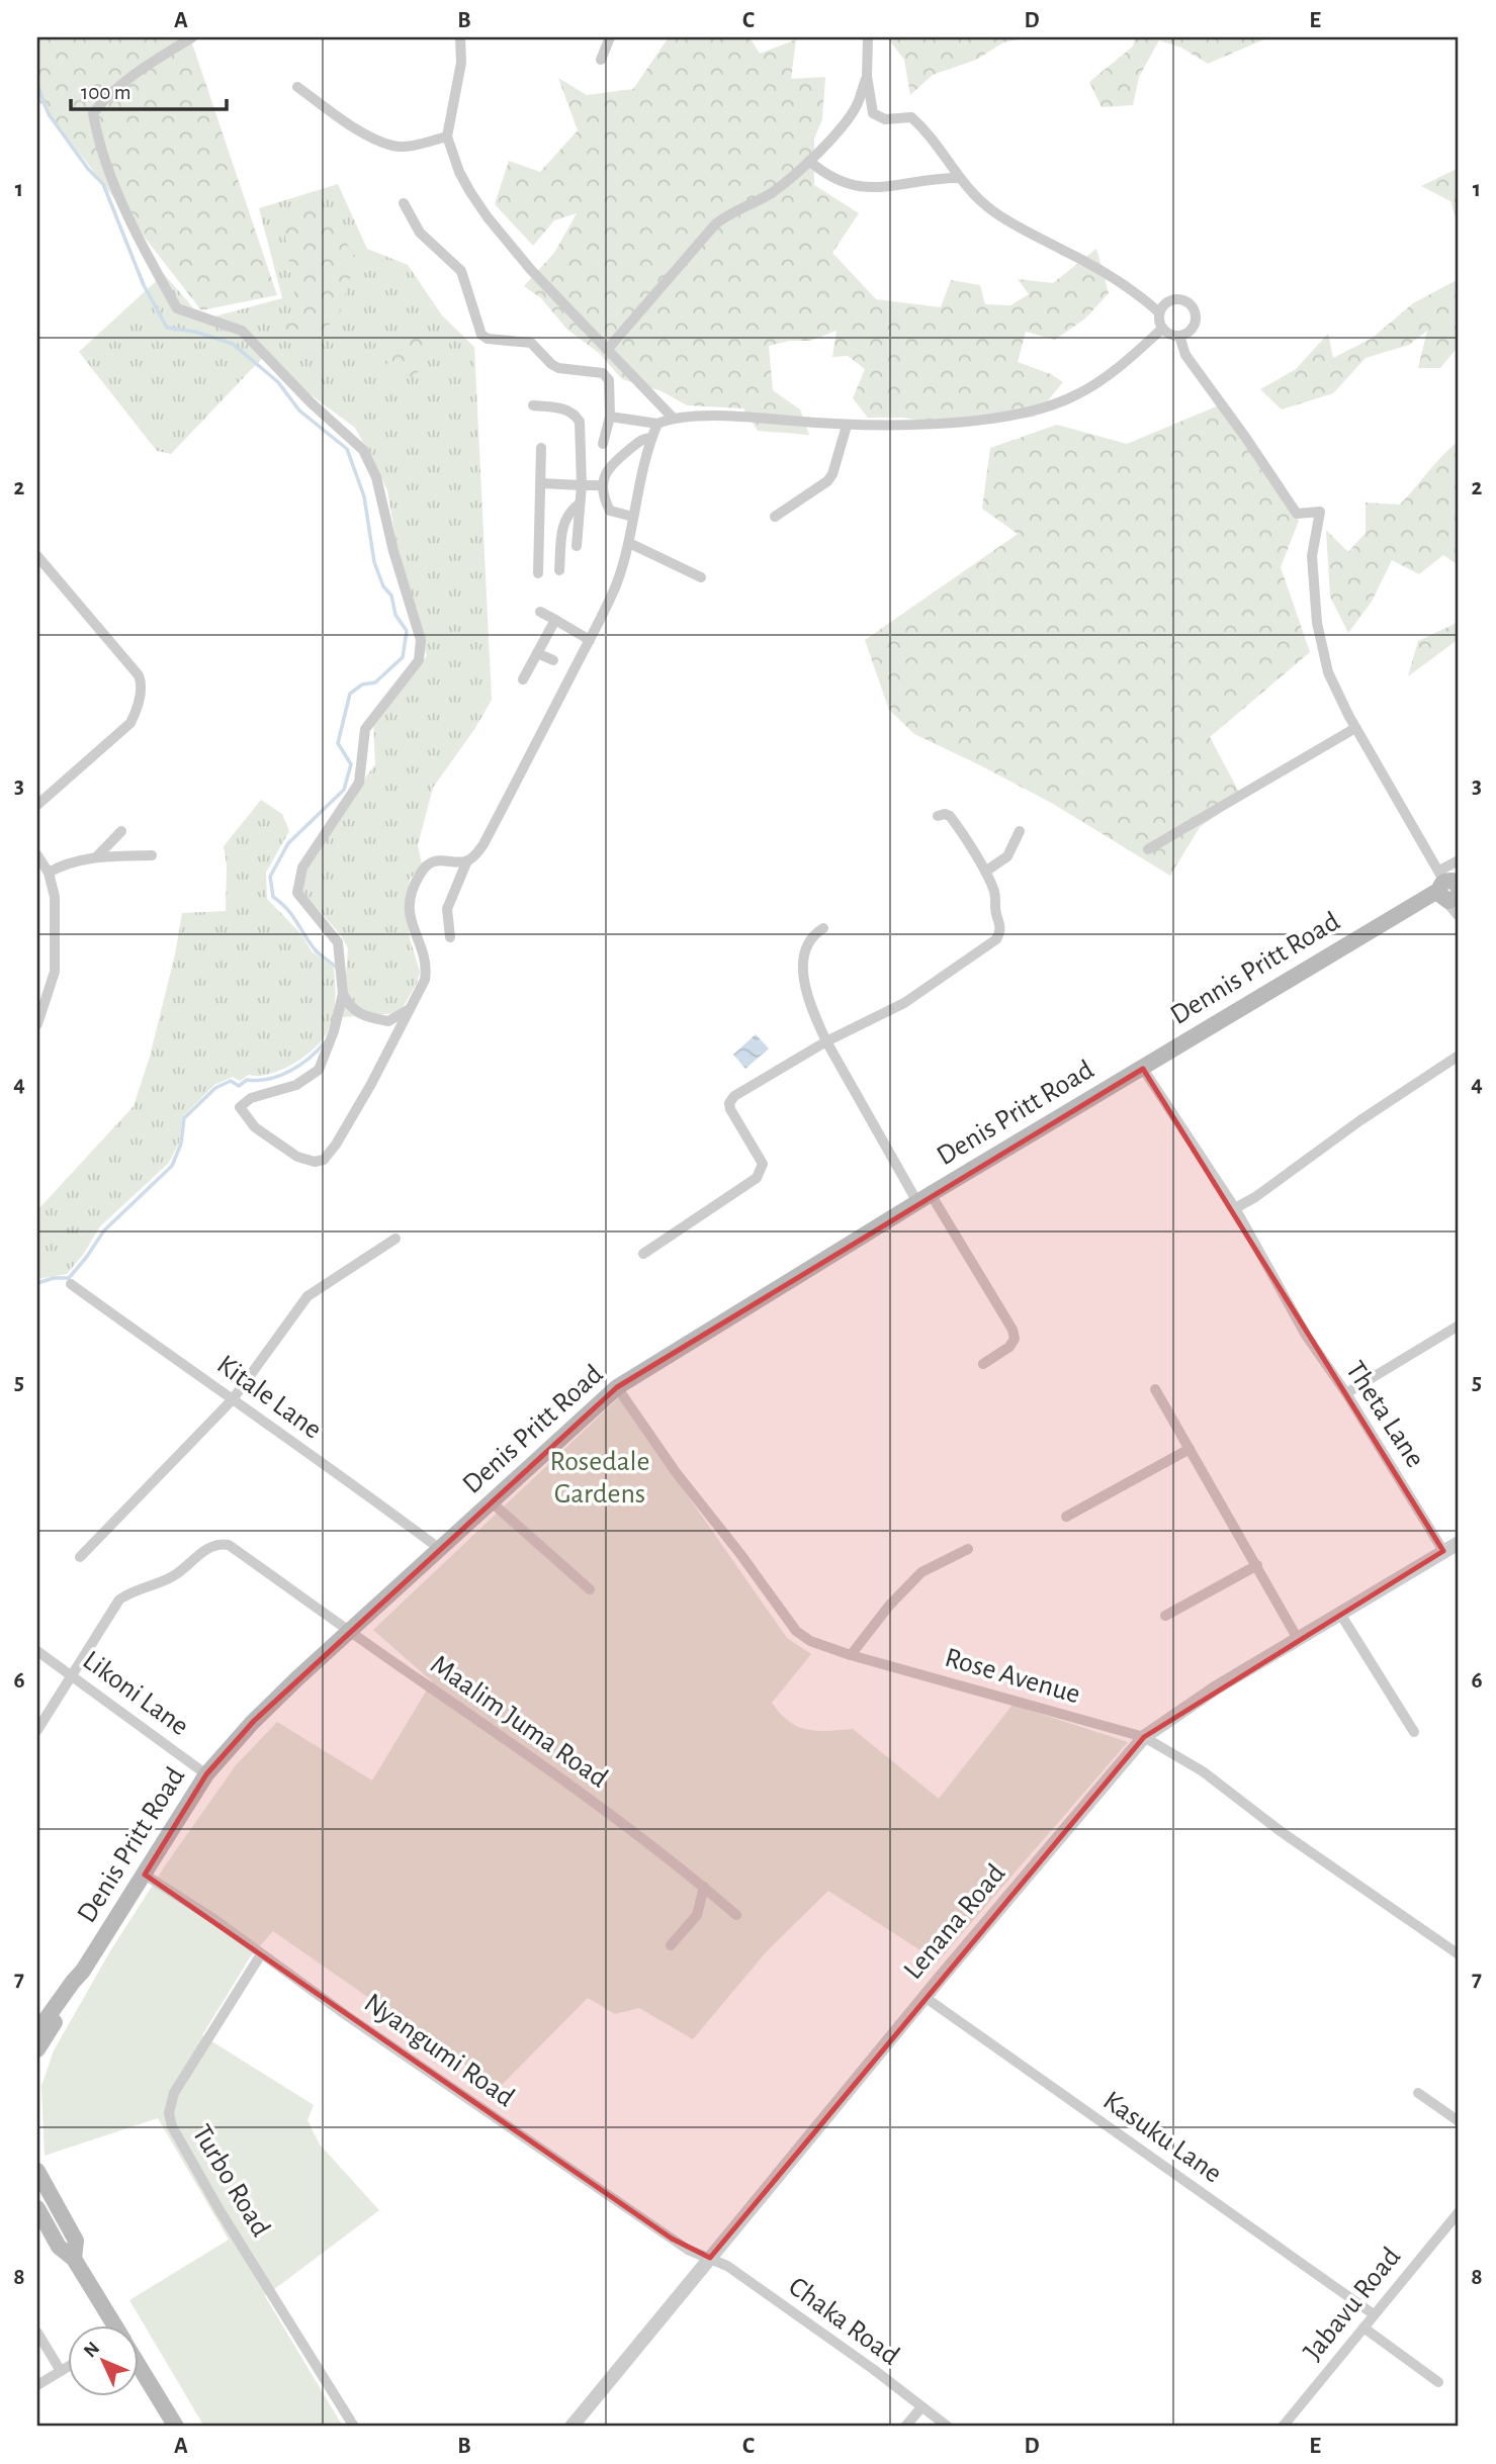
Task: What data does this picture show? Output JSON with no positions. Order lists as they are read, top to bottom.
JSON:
{
  "streets": {
    "main road": ["Dennis Pritt Road", "Denis Pritt Road"],
    "street": [
      "Kitale Lane",
      "Theta Lane",
      "Rose Avenue",
      "Likoni Lane",
      "Maalim Juma Road",
      "Lenana Road",
      "Nyangumi Road",
      "Kasuku Lane",
      "Turbo Road",
      "Jabavu Road",
      "Chaka Road"
    ]
  },
  "crossings": [
    ["Dennis Pritt Road", "Denis Pritt Road"],
    ["Denis Pritt Road", "Kitale Lane"],
    ["Denis Pritt Road", "Rose Avenue"],
    ["Denis Pritt Road", "Likoni Lane"],
    ["Denis Pritt Road", "Maalim Juma Road"],
    ["Denis Pritt Road", "Nyangumi Road"],
    ["Theta Lane", "Lenana Road"],
    ["Rose Avenue", "Lenana Road"],
    ["Likoni Lane", "Maalim Juma Road"],
    ["Lenana Road", "Nyangumi Road"],
    ["Lenana Road", "Kasuku Lane"],
    ["Lenana Road", "Chaka Road"],
    ["Nyangumi Road", "Turbo Road"],
    ["Nyangumi Road", "Chaka Road"],
    ["Kasuku Lane", "Jabavu Road"]
  ],
  "parks": ["Rosedale Gardens"],
  "scale_bar": "100 m",
  "north": "top left",
  "grid": {
    "columns": [
      "A",
      "B",
      "C",
      "D",
      "E"
    ],
    "rows": [
      "1",
      "2",
      "3",
      "4",
      "5",
      "6",
      "7",
      "8"
    ]
  }
}
